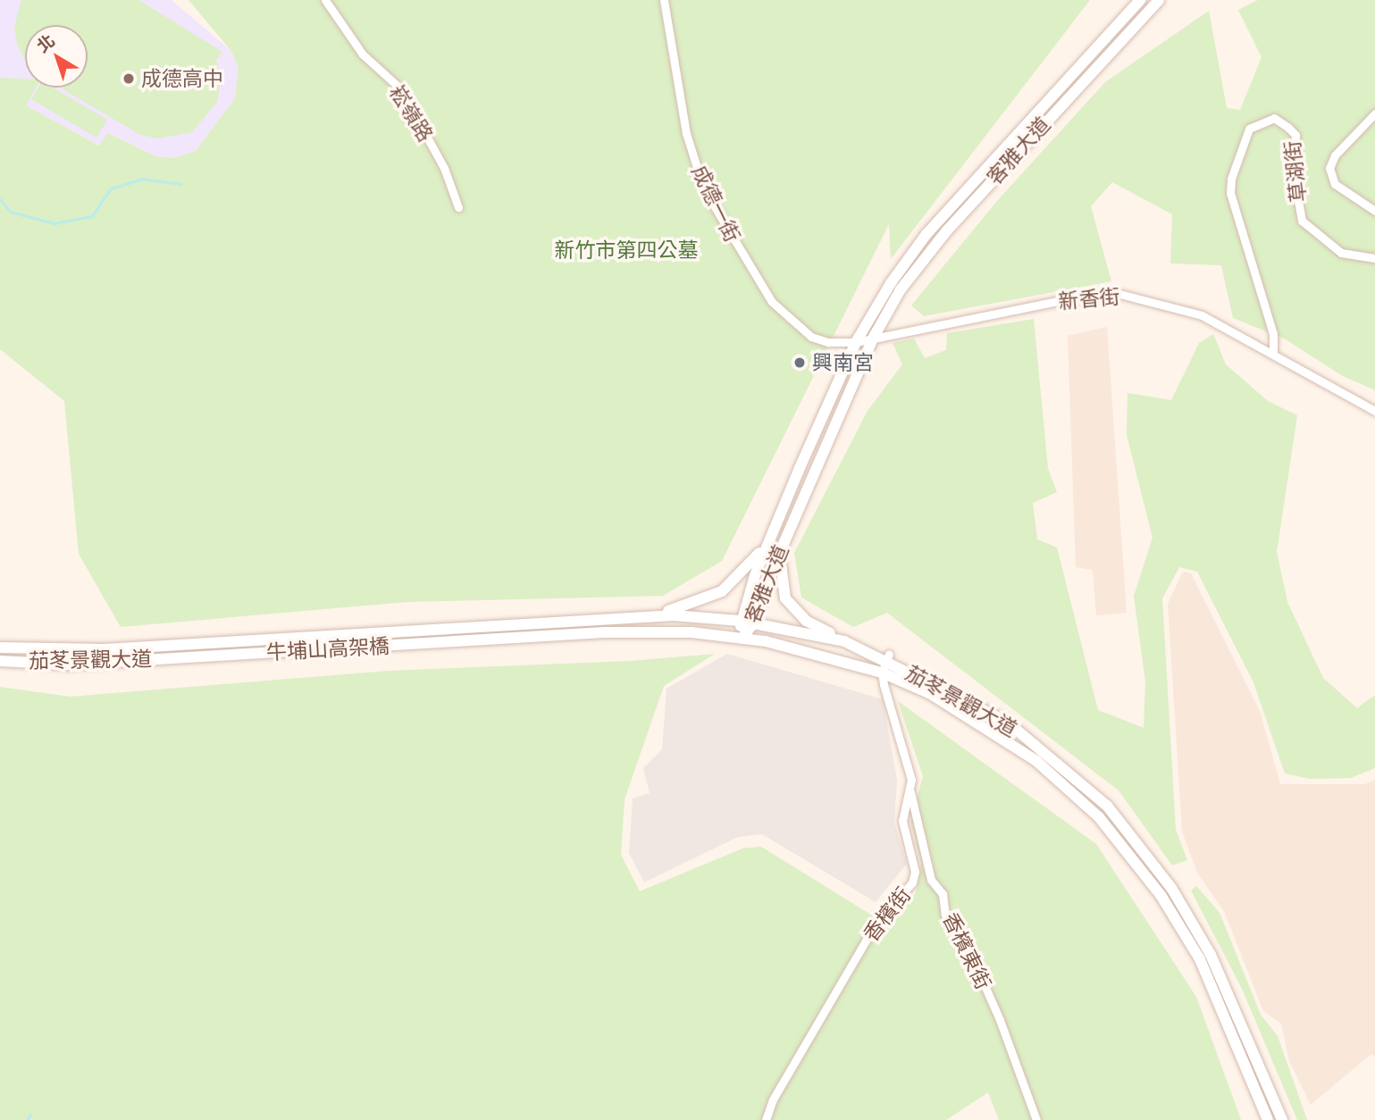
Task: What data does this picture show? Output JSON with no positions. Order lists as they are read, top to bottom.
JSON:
{
  "streets": {
    "street": [
      "崧嶺路",
      "客雅大道",
      "草湖街",
      "成德一街",
      "新香街",
      "牛埔山高架橋",
      "茄苳景觀大道",
      "香檳街",
      "香檳東街"
    ]
  },
  "crossings": [
    ["客雅大道", "成德一街"],
    ["客雅大道", "新香街"],
    ["客雅大道", "茄苳景觀大道"],
    ["草湖街", "新香街"],
    ["成德一街", "新香街"],
    ["牛埔山高架橋", "茄苳景觀大道"],
    ["茄苳景觀大道", "香檳街"],
    ["香檳街", "香檳東街"]
  ],
  "parks": ["新竹市第四公墓"],
  "places": ["成德高中", "興南宮"],
  "north": "top left"
}
